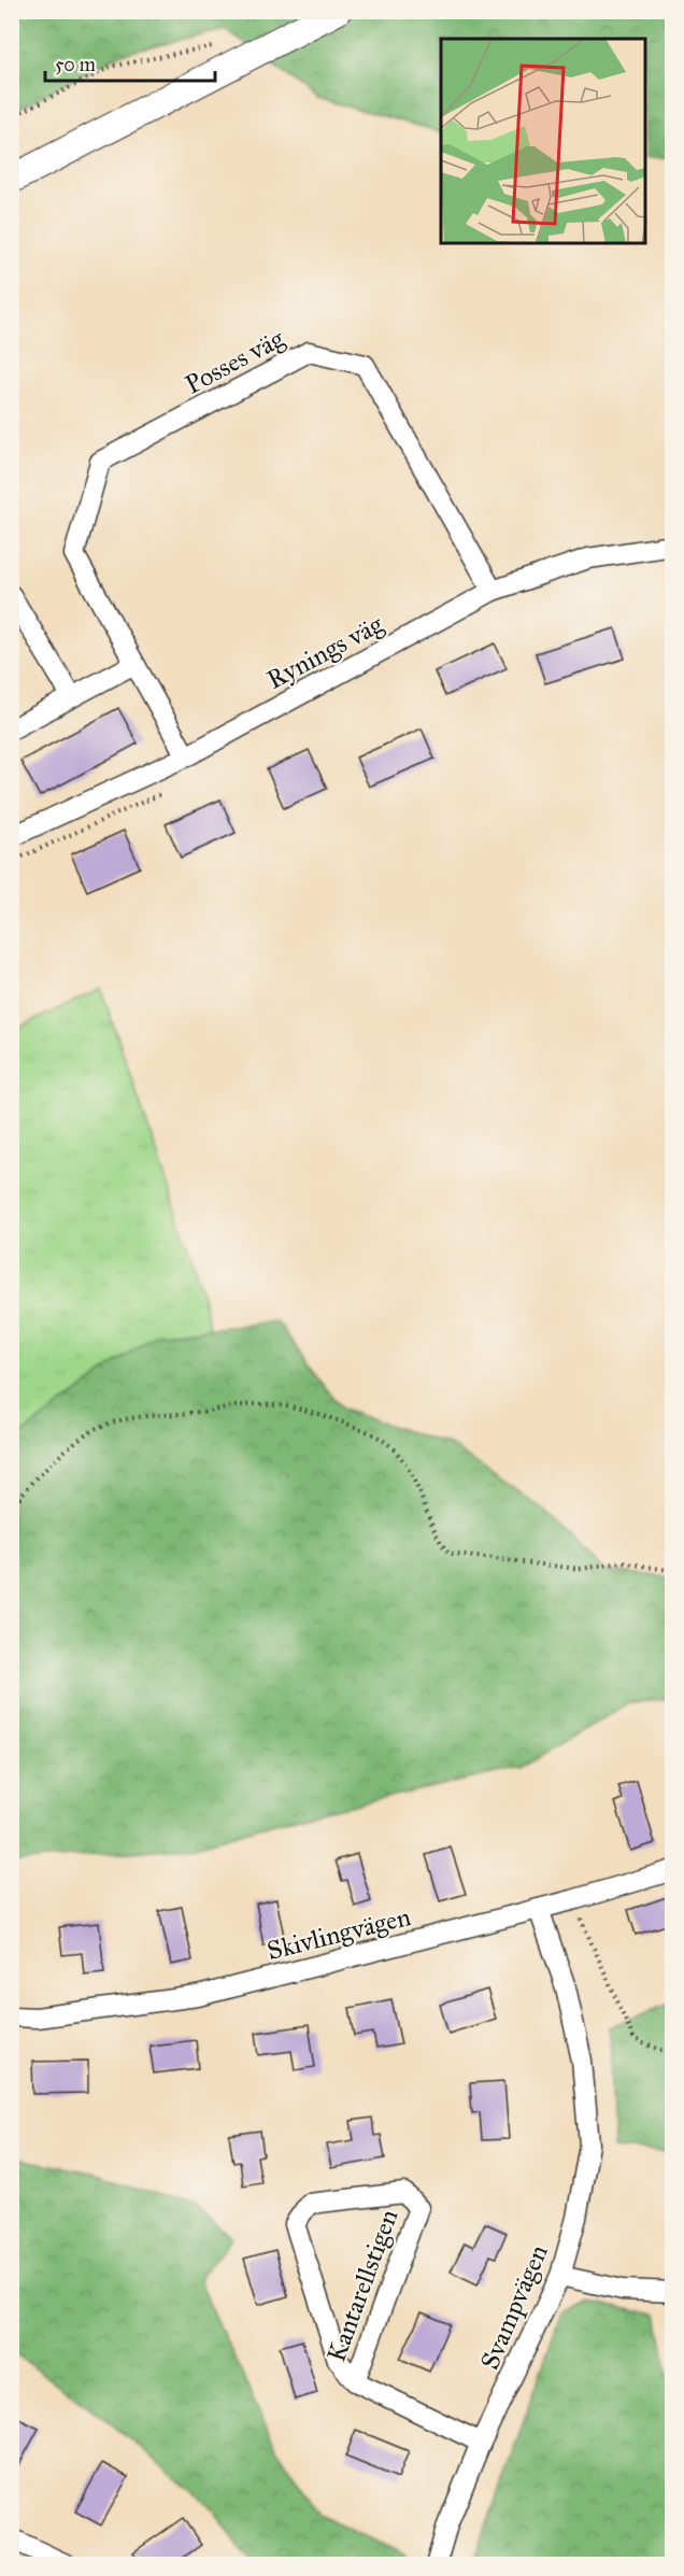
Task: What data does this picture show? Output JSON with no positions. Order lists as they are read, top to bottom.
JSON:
{
  "streets": {
    "street": [
      "Posses väg",
      "Rynings väg",
      "Skivlingvägen",
      "Kantarellstigen",
      "Svampvägen"
    ]
  },
  "crossings": [
    ["Posses väg", "Rynings väg"],
    ["Skivlingvägen", "Svampvägen"],
    ["Kantarellstigen", "Svampvägen"]
  ],
  "scale_bar": "50 m"
}
